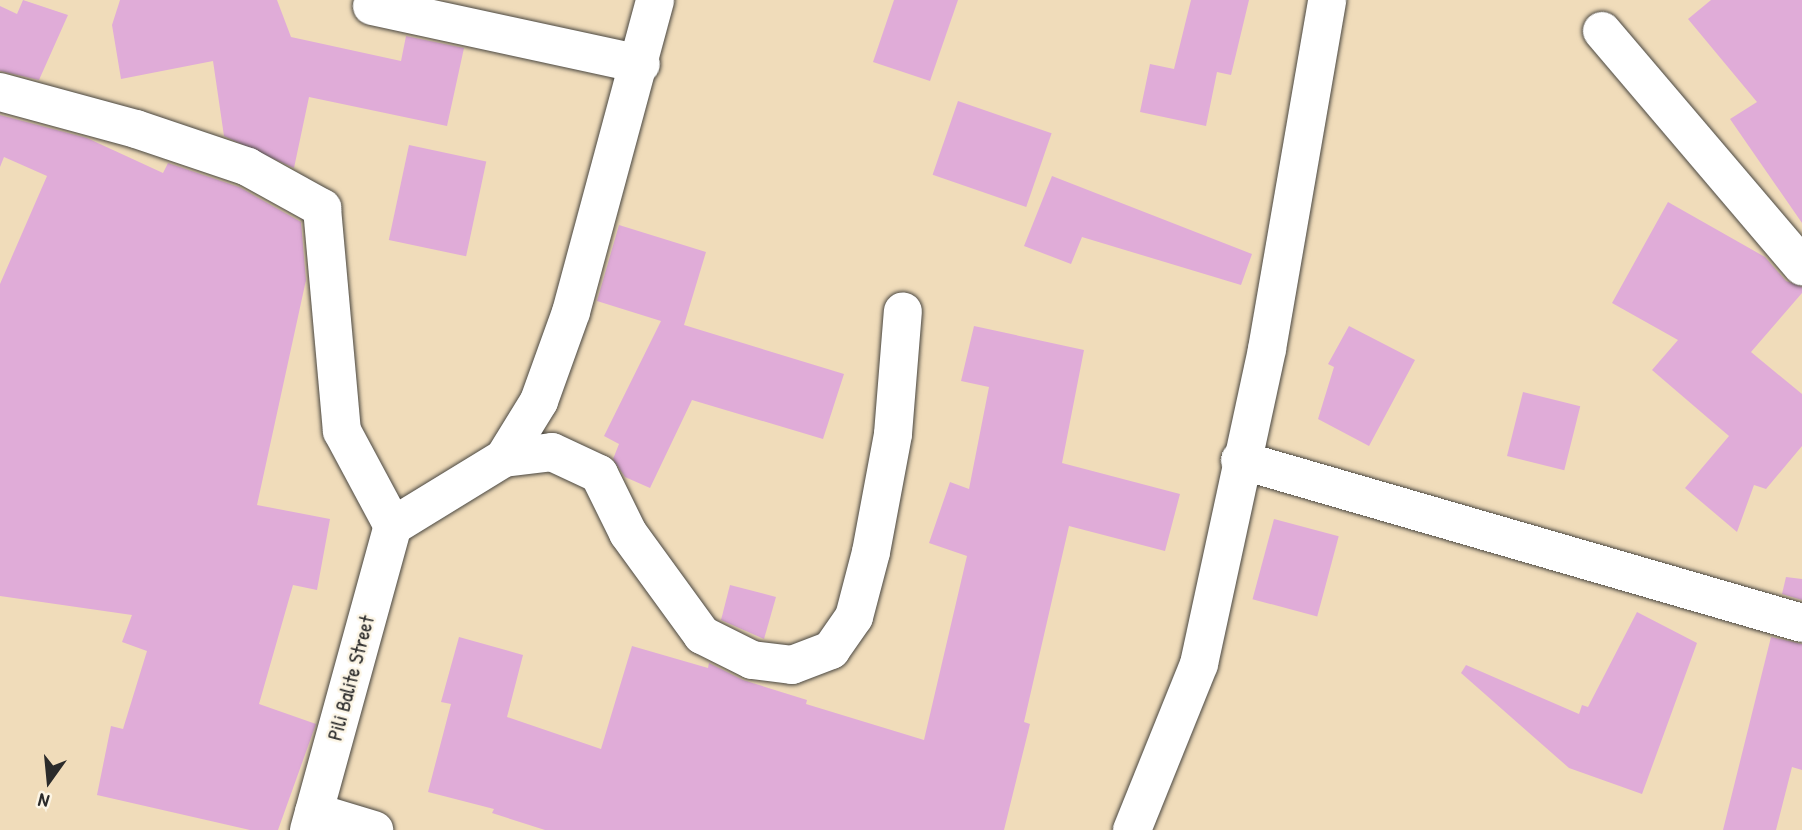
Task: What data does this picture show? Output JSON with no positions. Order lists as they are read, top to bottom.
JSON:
{
  "streets": {
    "street": ["Pili Balite Street"]
  },
  "north": "bottom"
}
